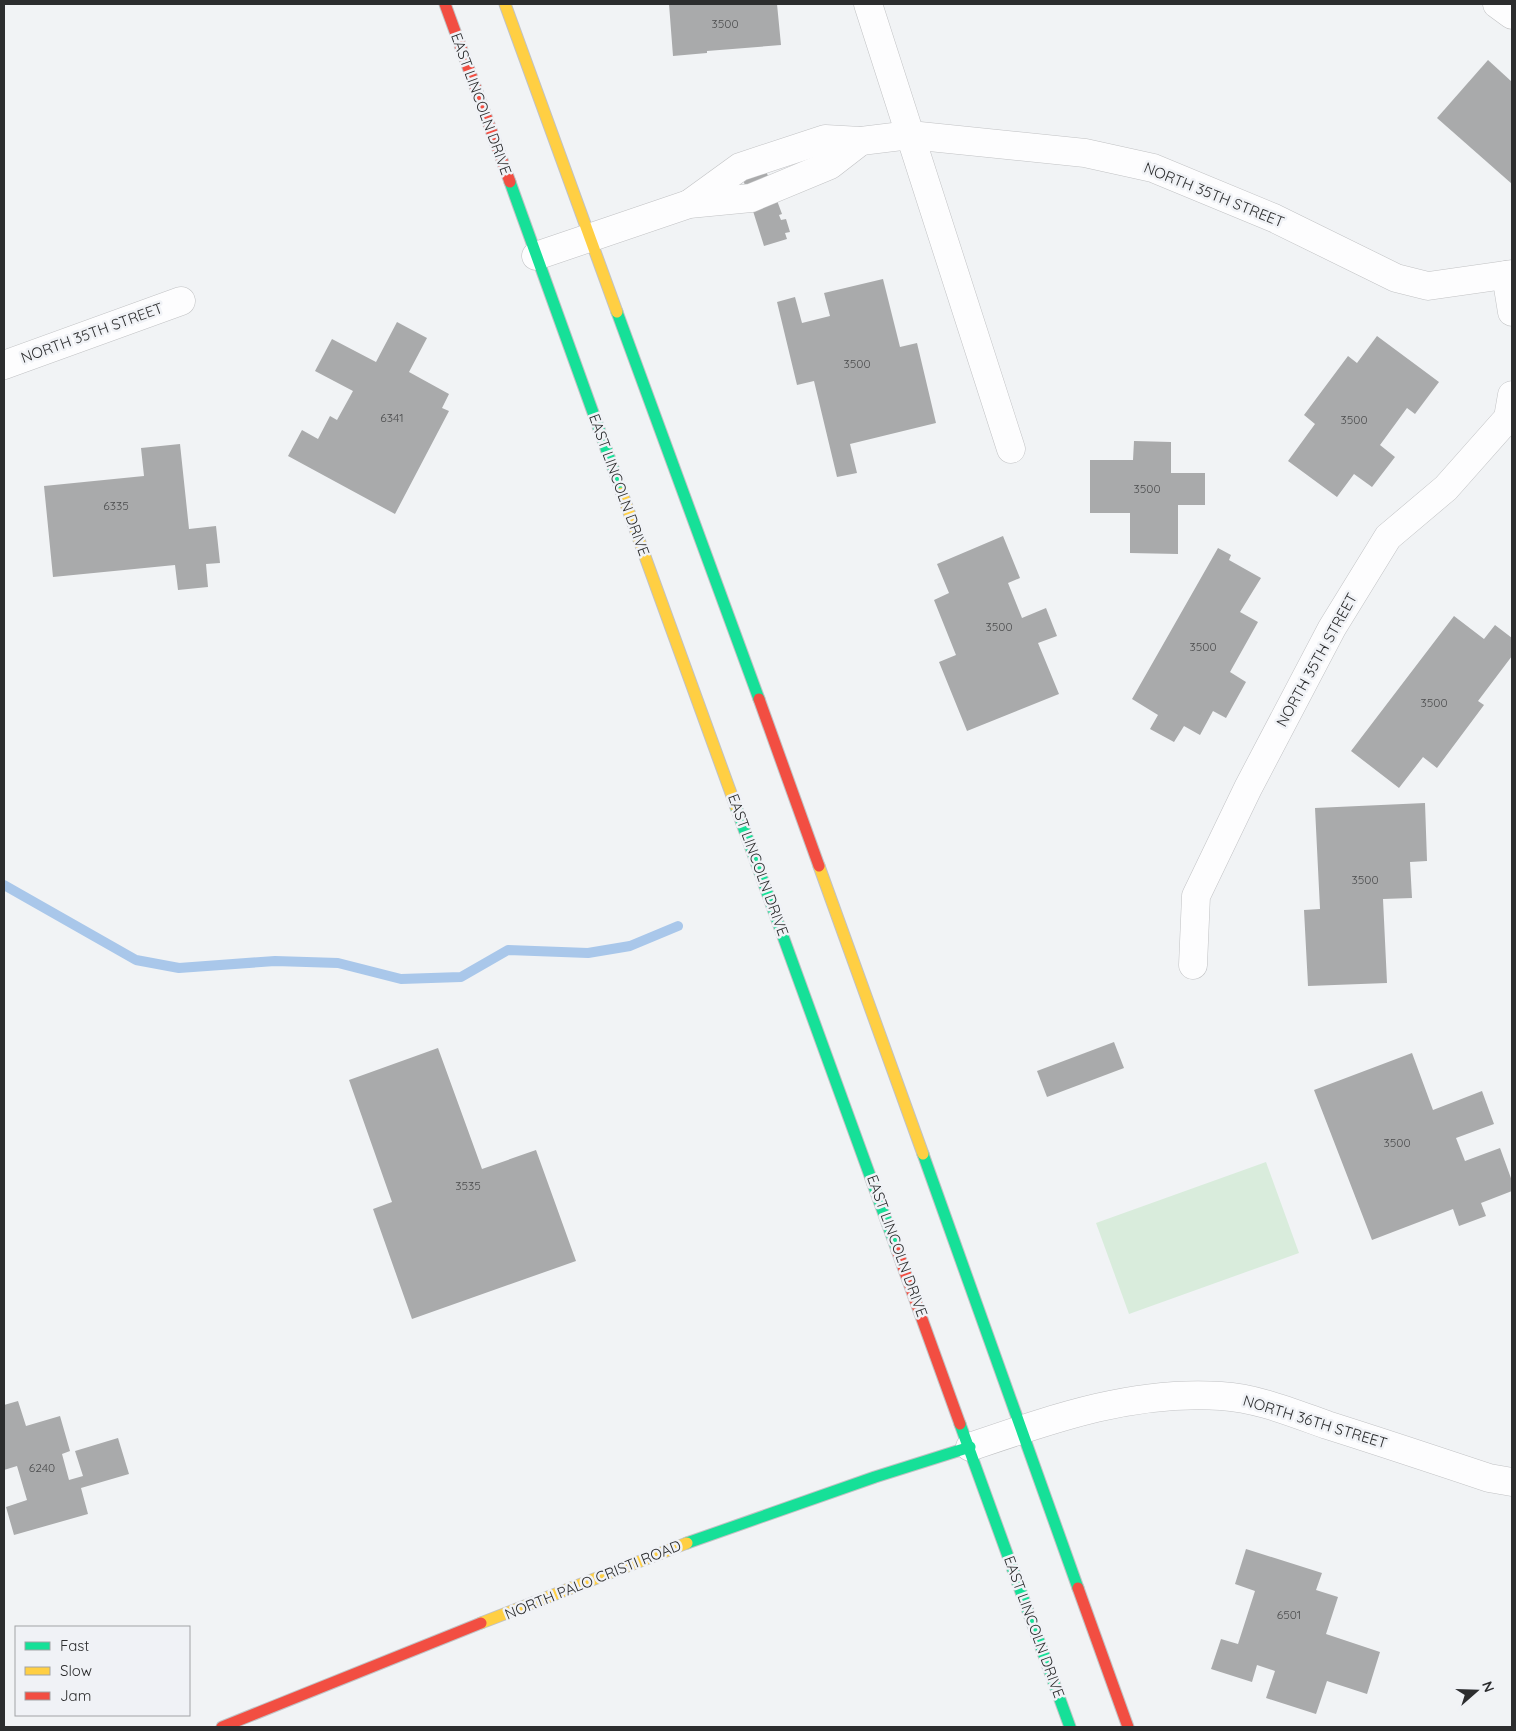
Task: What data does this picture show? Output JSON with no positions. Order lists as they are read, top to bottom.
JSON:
{
  "streets": {
    "main road": ["EAST LINCOLN DRIVE", "NORTH PALO CRISTI ROAD"],
    "street": ["NORTH 35TH STREET", "NORTH 36TH STREET"]
  },
  "crossings": [
    ["EAST LINCOLN DRIVE", "NORTH 35TH STREET"],
    ["EAST LINCOLN DRIVE", "NORTH 36TH STREET"],
    ["EAST LINCOLN DRIVE", "NORTH PALO CRISTI ROAD"],
    ["NORTH 36TH STREET", "NORTH PALO CRISTI ROAD"]
  ],
  "house_numbers": [
    "3500",
    "3500",
    "6341",
    "3500",
    "3500",
    "6335",
    "3500",
    "3500",
    "3500",
    "3500",
    "3500",
    "3535",
    "6240",
    "6501"
  ],
  "legend": ["Fast", "Slow", "Jam"],
  "north": "right"
}
